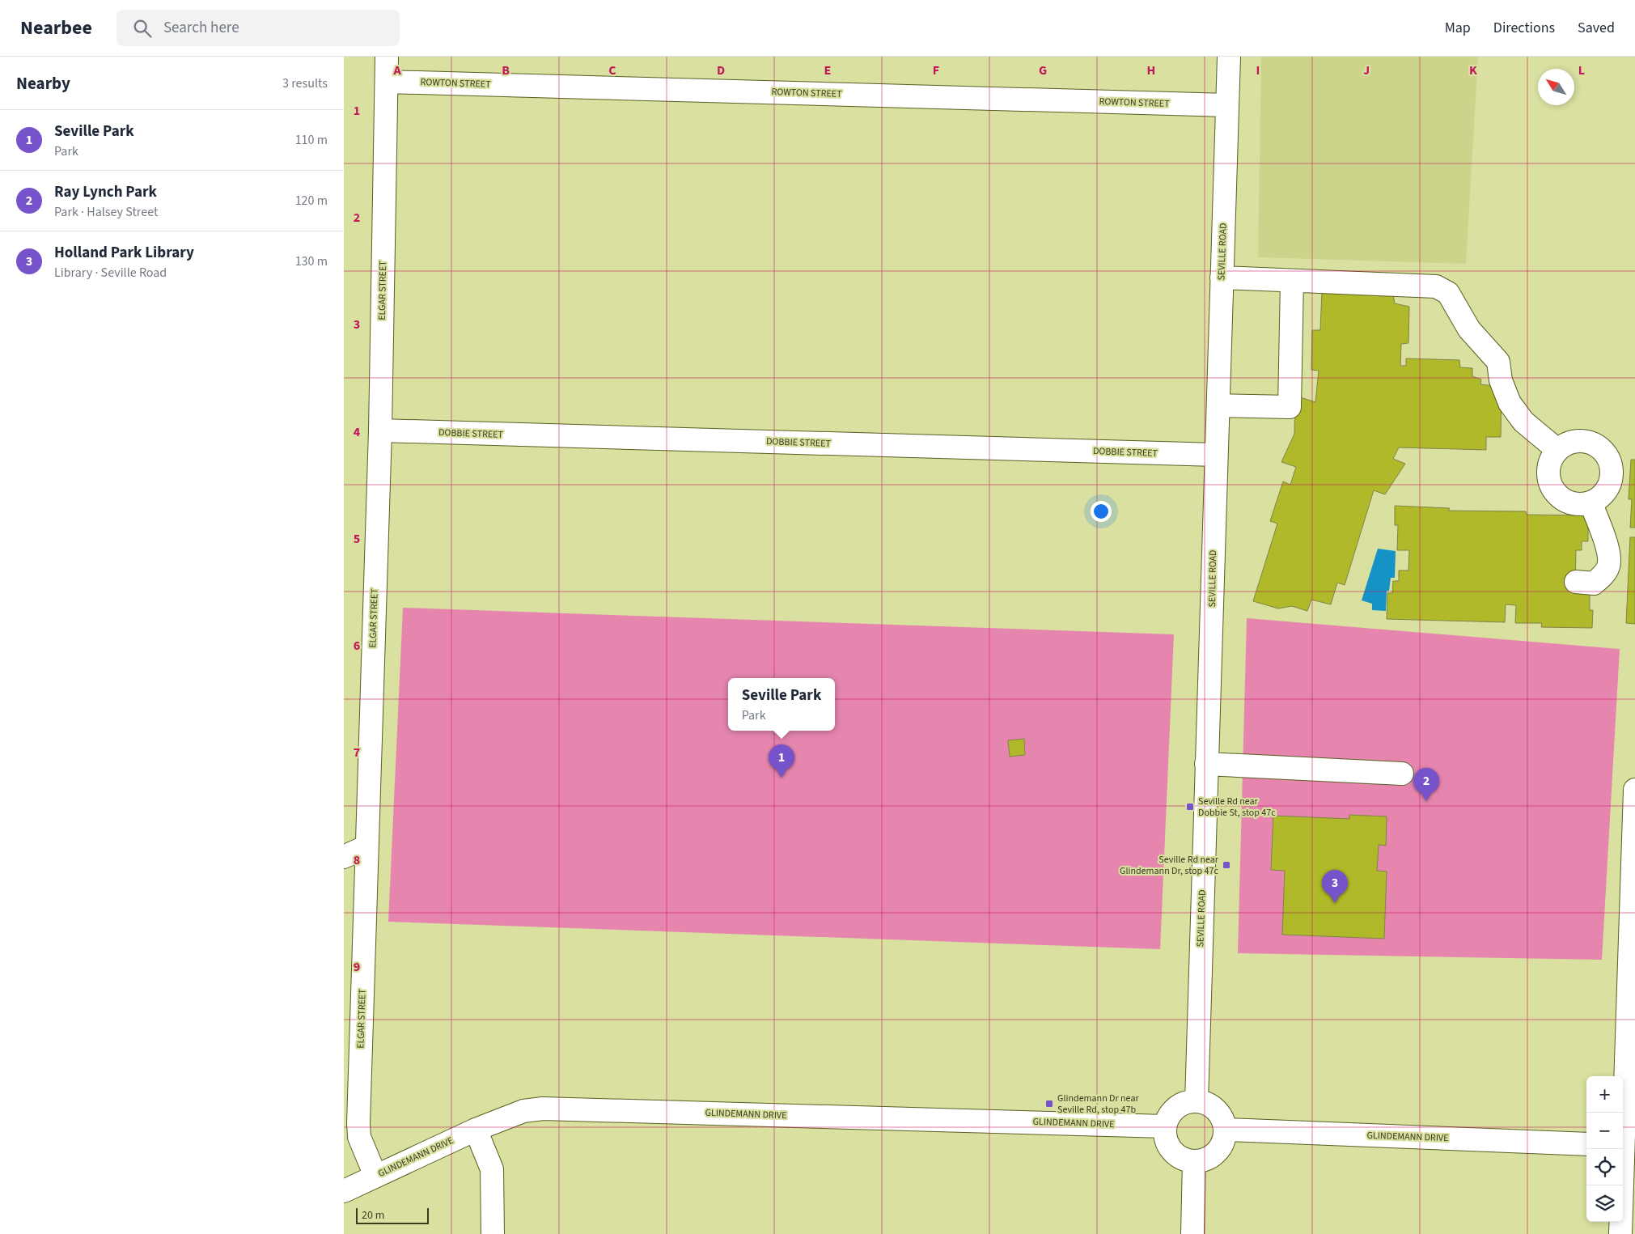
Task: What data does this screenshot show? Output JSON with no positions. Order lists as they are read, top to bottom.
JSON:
{
  "streets": {
    "street": [
      "ROWTON STREET",
      "SEVILLE ROAD",
      "ELGAR STREET",
      "DOBBIE STREET",
      "GLINDEMANN DRIVE"
    ]
  },
  "crossings": [
    ["ROWTON STREET", "SEVILLE ROAD"],
    ["ROWTON STREET", "ELGAR STREET"],
    ["SEVILLE ROAD", "DOBBIE STREET"],
    ["SEVILLE ROAD", "GLINDEMANN DRIVE"],
    ["ELGAR STREET", "DOBBIE STREET"],
    ["ELGAR STREET", "GLINDEMANN DRIVE"]
  ],
  "places": {
    "transit": ["Seville Rd near Dobbie St, stop 47c", "Seville Rd near Glindemann Dr, stop 47c", "Glindemann Dr near Seville Rd, stop 47b"]
  },
  "scale_bar": "20 m",
  "north": "top left",
  "page": {
    "header": "Nearbee",
    "search": "Search here",
    "nav": ["Map", "Directions", "Saved"],
    "heading": ["Nearby", "3 results"],
    "list": [
      {
        "mark": "1",
        "name": "Seville Park",
        "note": "Park",
        "value": "110 m"
      },
      {
        "mark": "2",
        "name": "Ray Lynch Park",
        "note": "Park · Halsey Street",
        "value": "120 m"
      },
      {
        "mark": "3",
        "name": "Holland Park Library",
        "note": "Library · Seville Road",
        "value": "130 m"
      }
    ],
    "popup": ["Seville Park", "Park"],
    "pins": ["1", "2", "3"],
    "map_buttons": ["+", "−"],
    "scale": "20 m"
  },
  "grid": {
    "columns": [
      "A",
      "B",
      "C",
      "D",
      "E",
      "F",
      "G",
      "H",
      "I",
      "J",
      "K",
      "L"
    ],
    "rows": [
      "1",
      "2",
      "3",
      "4",
      "5",
      "6",
      "7",
      "8",
      "9"
    ]
  }
}
